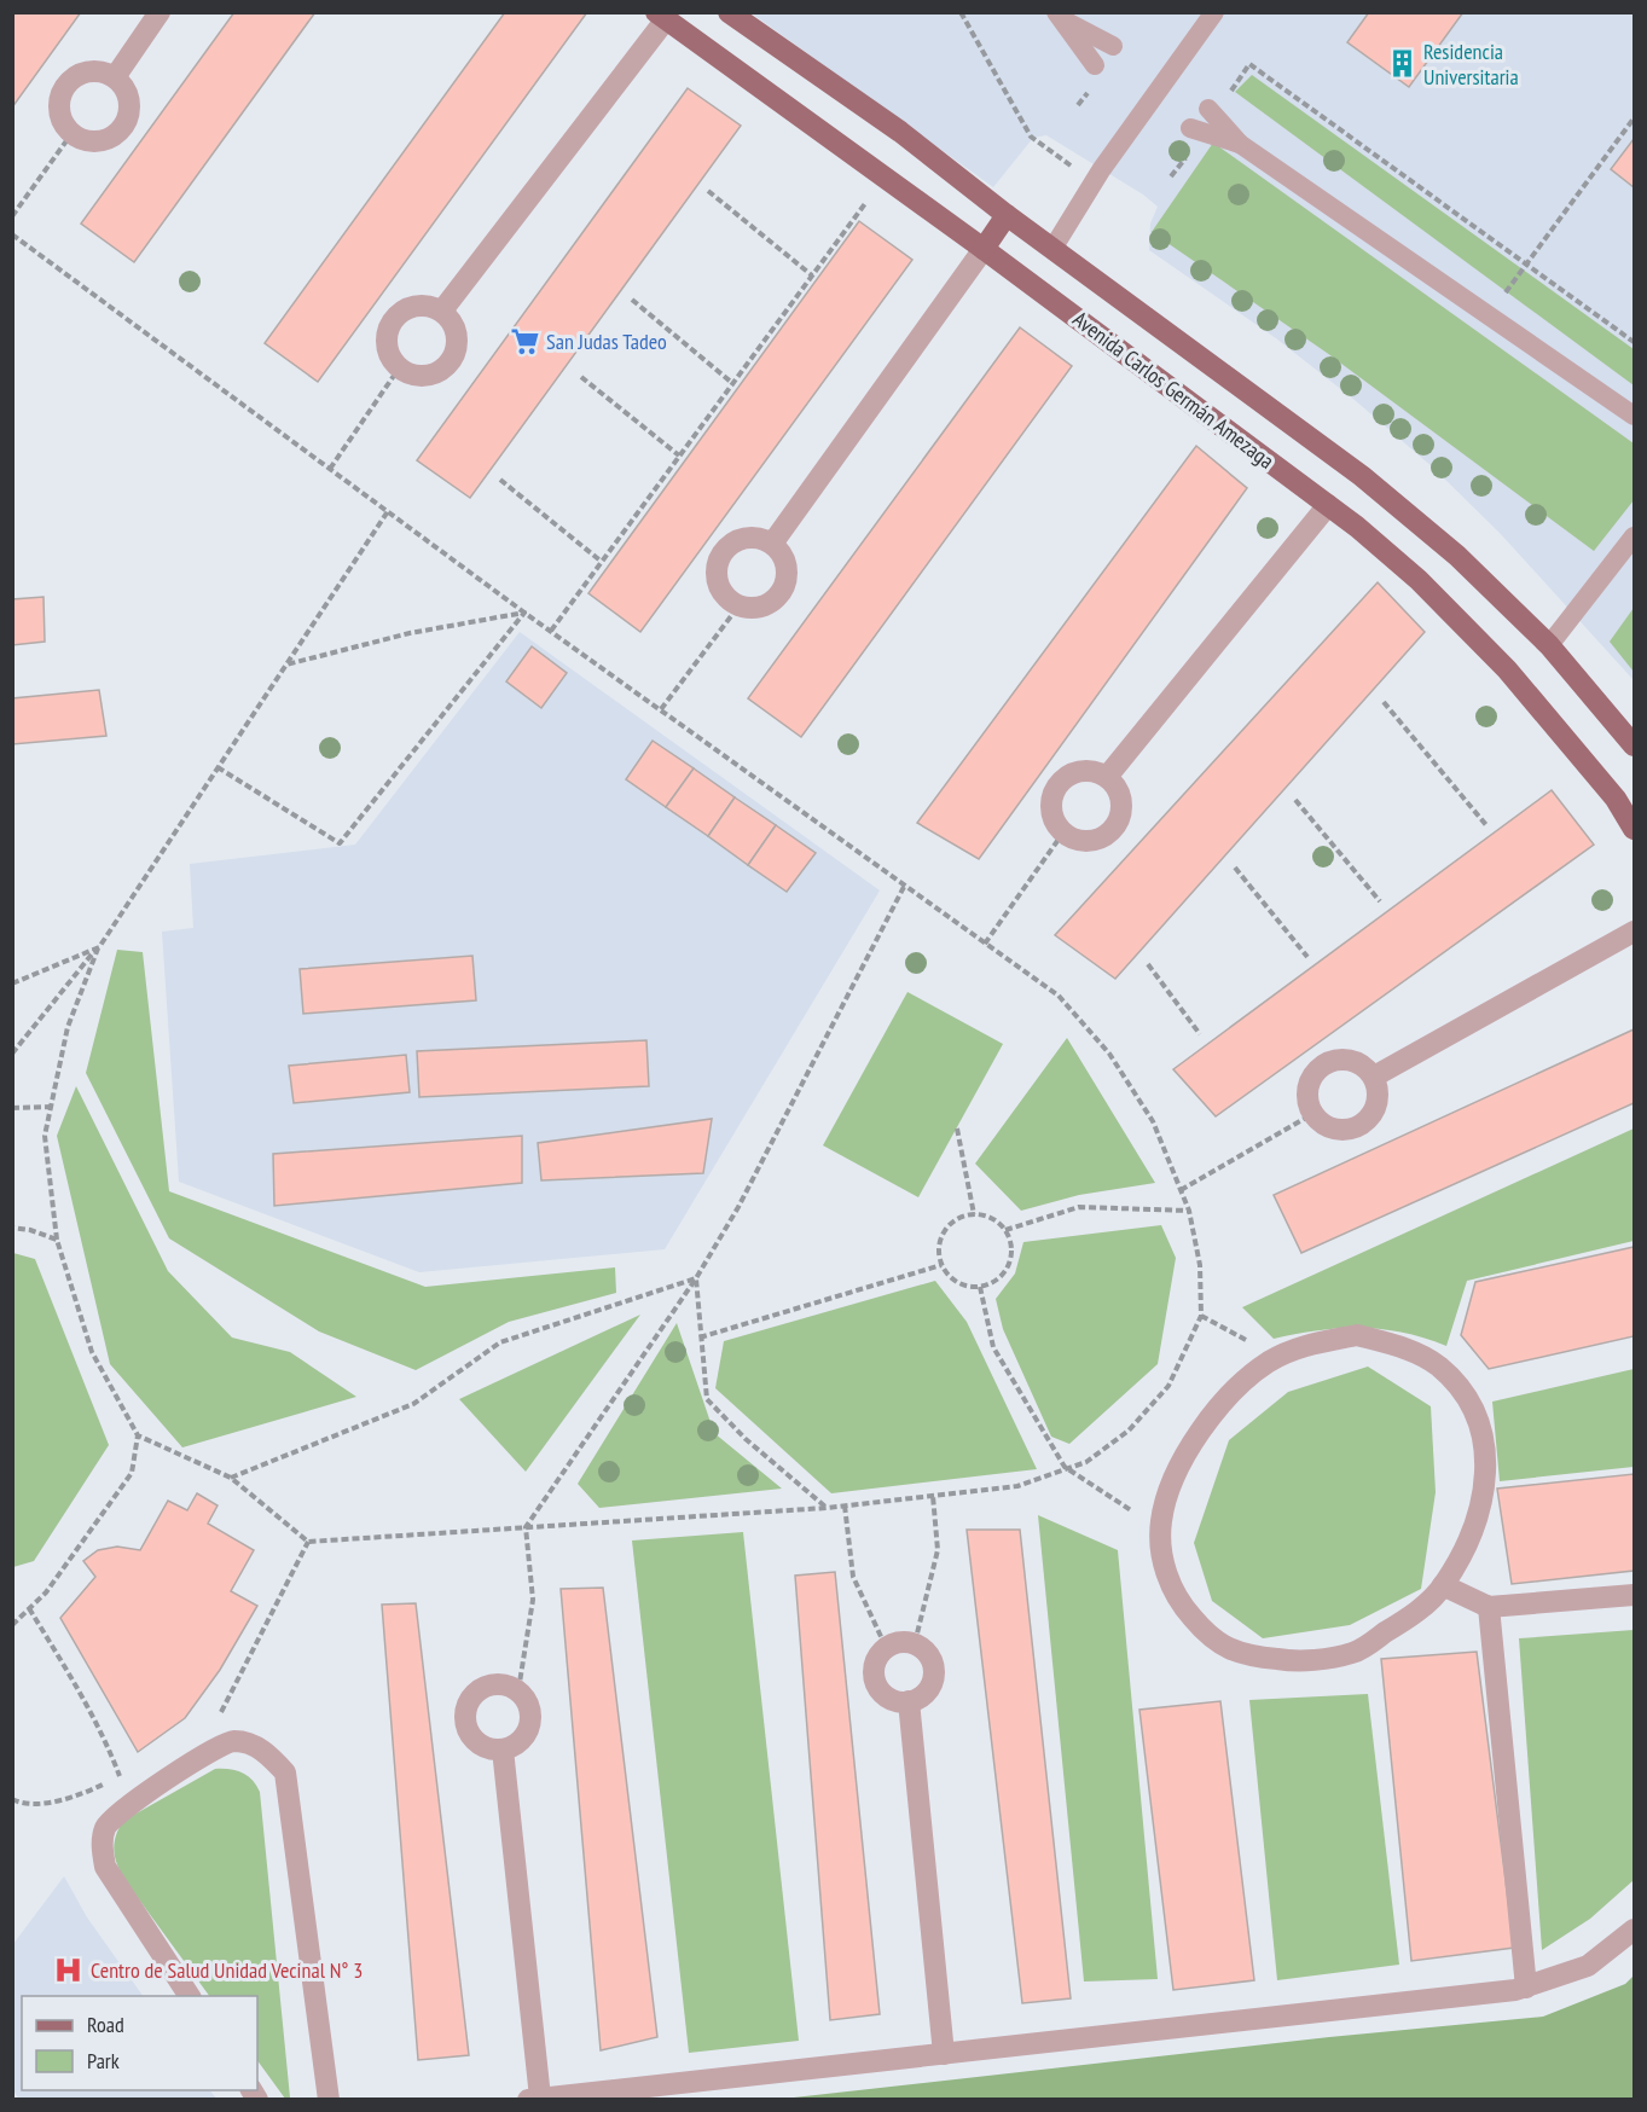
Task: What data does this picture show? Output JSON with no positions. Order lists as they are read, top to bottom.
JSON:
{
  "streets": {
    "main road": ["Avenida Carlos Germán Amezaga"]
  },
  "places": {
    "building": ["Residencia Universitaria"],
    "supermarket": ["San Judas Tadeo"],
    "hospital": ["Centro de Salud Unidad Vecinal N° 3"]
  },
  "legend": ["Road", "Park"]
}
